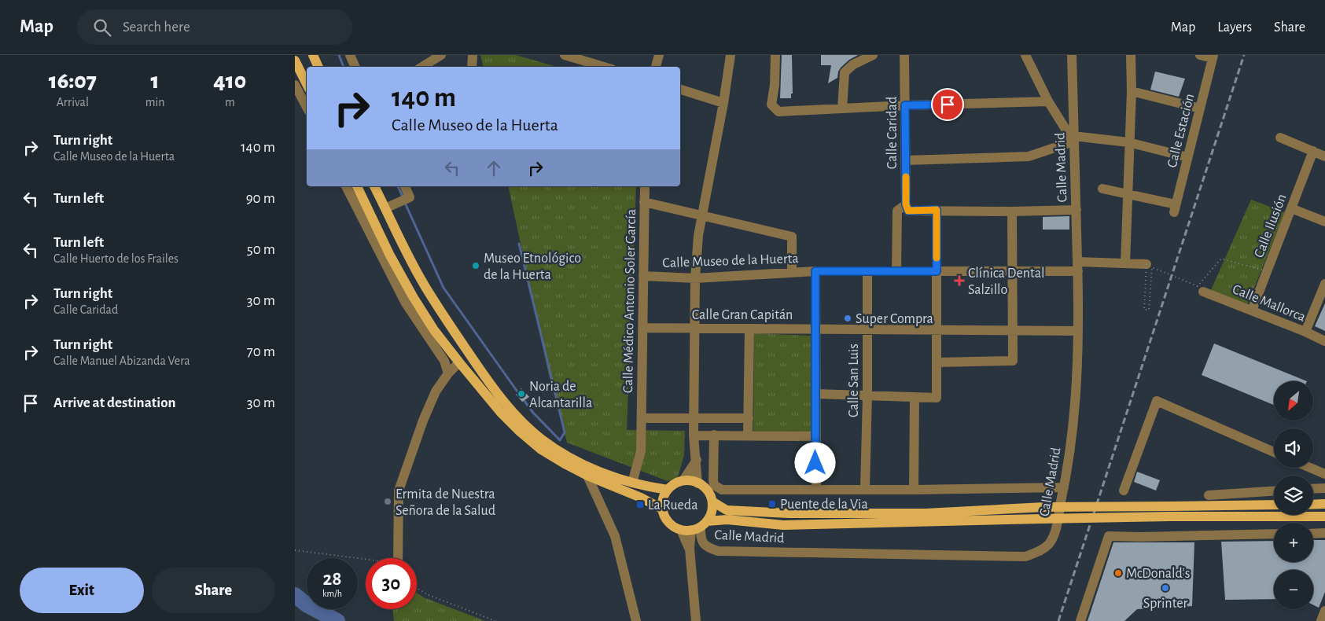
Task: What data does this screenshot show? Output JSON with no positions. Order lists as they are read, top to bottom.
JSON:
{
  "streets": {
    "street": [
      "Calle Estación",
      "Calle Caridad",
      "Calle Madrid",
      "Calle Ilusión",
      "Calle Museo de la Huerta",
      "Calle Médico Antonio Soler García",
      "Calle Mallorca",
      "Calle Gran Capitán",
      "Calle San Luis"
    ]
  },
  "crossings": [
    ["Calle Madrid", "Calle Museo de la Huerta"],
    ["Calle Madrid", "Calle Gran Capitán"],
    ["Calle Ilusión", "Calle Mallorca"],
    ["Calle Museo de la Huerta", "Calle Médico Antonio Soler García"],
    ["Calle Museo de la Huerta", "Calle San Luis"],
    ["Calle Médico Antonio Soler García", "Calle Gran Capitán"],
    ["Calle Gran Capitán", "Calle San Luis"]
  ],
  "places": {
    "other": [
      "Museo Etnológico de la Huerta",
      "Super Compra",
      "Noria de Alcantarilla",
      "Ermita de Nuestra Señora de la Salud",
      "McDonald's",
      "Sprinter"
    ],
    "health": ["Clínica Dental Salzillo"],
    "transit": ["Puente de la Via", "La Rueda"]
  },
  "north": "bottom left",
  "page": {
    "header": "Map",
    "search": "Search here",
    "nav": ["Map", "Layers", "Share"],
    "eta": [
      "16:07",
      "Arrival",
      "1",
      "min",
      "410",
      "m"
    ],
    "turn": ["140 m", "Calle Museo de la Huerta"],
    "list": [
      {
        "name": "Turn right",
        "note": "Calle Museo de la Huerta",
        "value": "140 m"
      },
      {
        "name": "Turn left",
        "value": "90 m"
      },
      {
        "name": "Turn left",
        "note": "Calle Huerto de los Frailes",
        "value": "50 m"
      },
      {
        "name": "Turn right",
        "note": "Calle Caridad",
        "value": "30 m"
      },
      {
        "name": "Turn right",
        "note": "Calle Manuel Abizanda Vera",
        "value": "70 m"
      },
      {
        "name": "Arrive at destination",
        "value": "30 m"
      }
    ],
    "map_buttons": ["+", "−"],
    "speed": "28 km/h",
    "limit": "30",
    "buttons": ["Exit", "Share"]
  }
}
